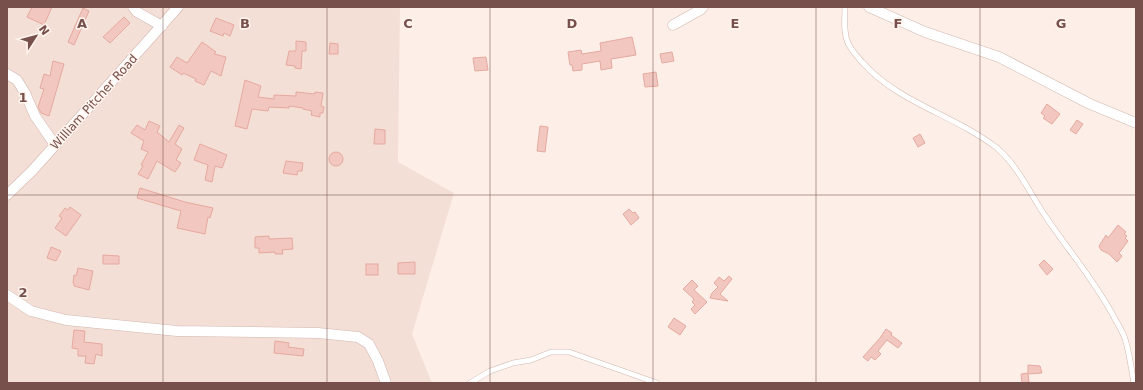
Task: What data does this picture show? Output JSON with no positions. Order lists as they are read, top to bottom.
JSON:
{
  "streets": {
    "street": ["William Pitcher Road"]
  },
  "north": "top right",
  "grid": {
    "columns": [
      "A",
      "B",
      "C",
      "D",
      "E",
      "F",
      "G"
    ],
    "rows": ["1", "2"]
  }
}
